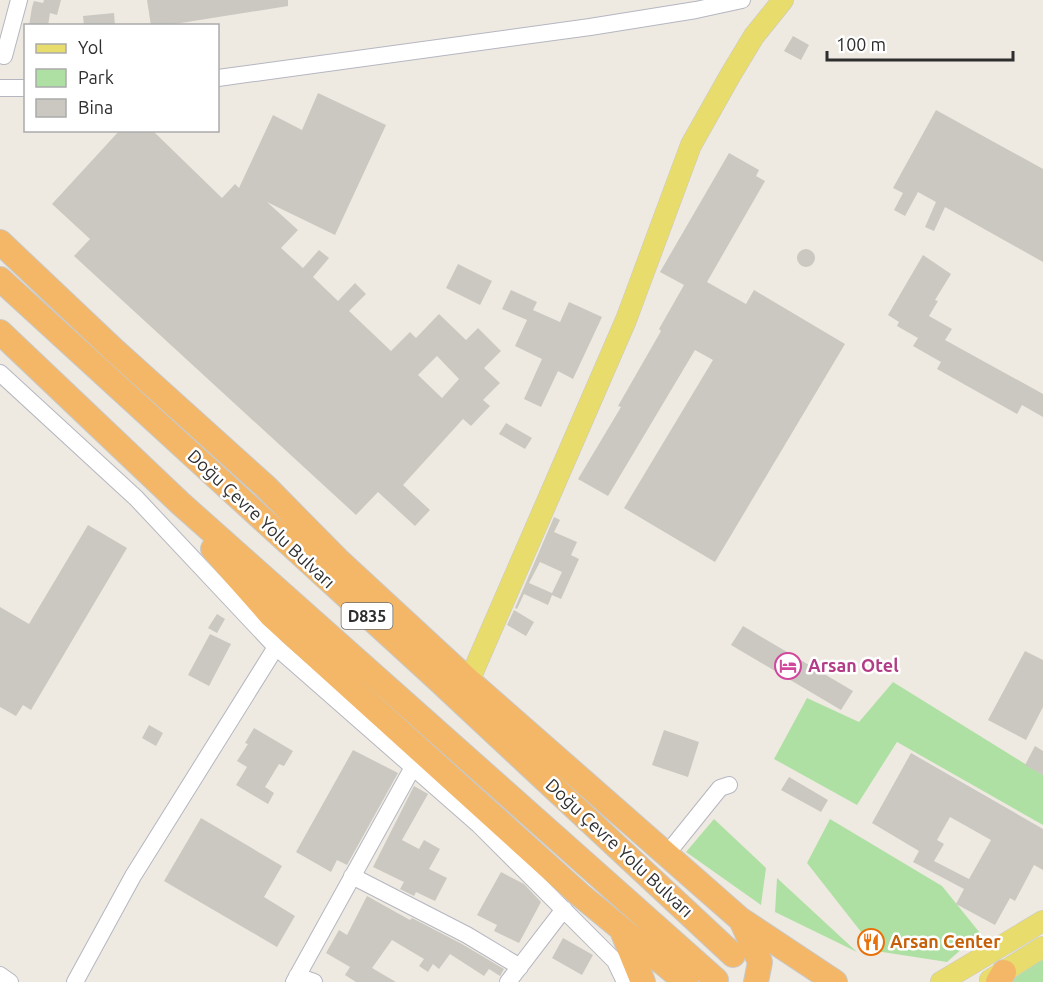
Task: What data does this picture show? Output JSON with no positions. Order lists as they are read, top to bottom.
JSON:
{
  "streets": {
    "highway": ["Doğu Çevre Yolu Bulvarı", "D835"]
  },
  "places": {
    "hotel": ["Arsan Otel"],
    "restaurant": ["Arsan Center"]
  },
  "legend": ["Yol", "Park", "Bina"],
  "scale_bar": "100 m"
}
